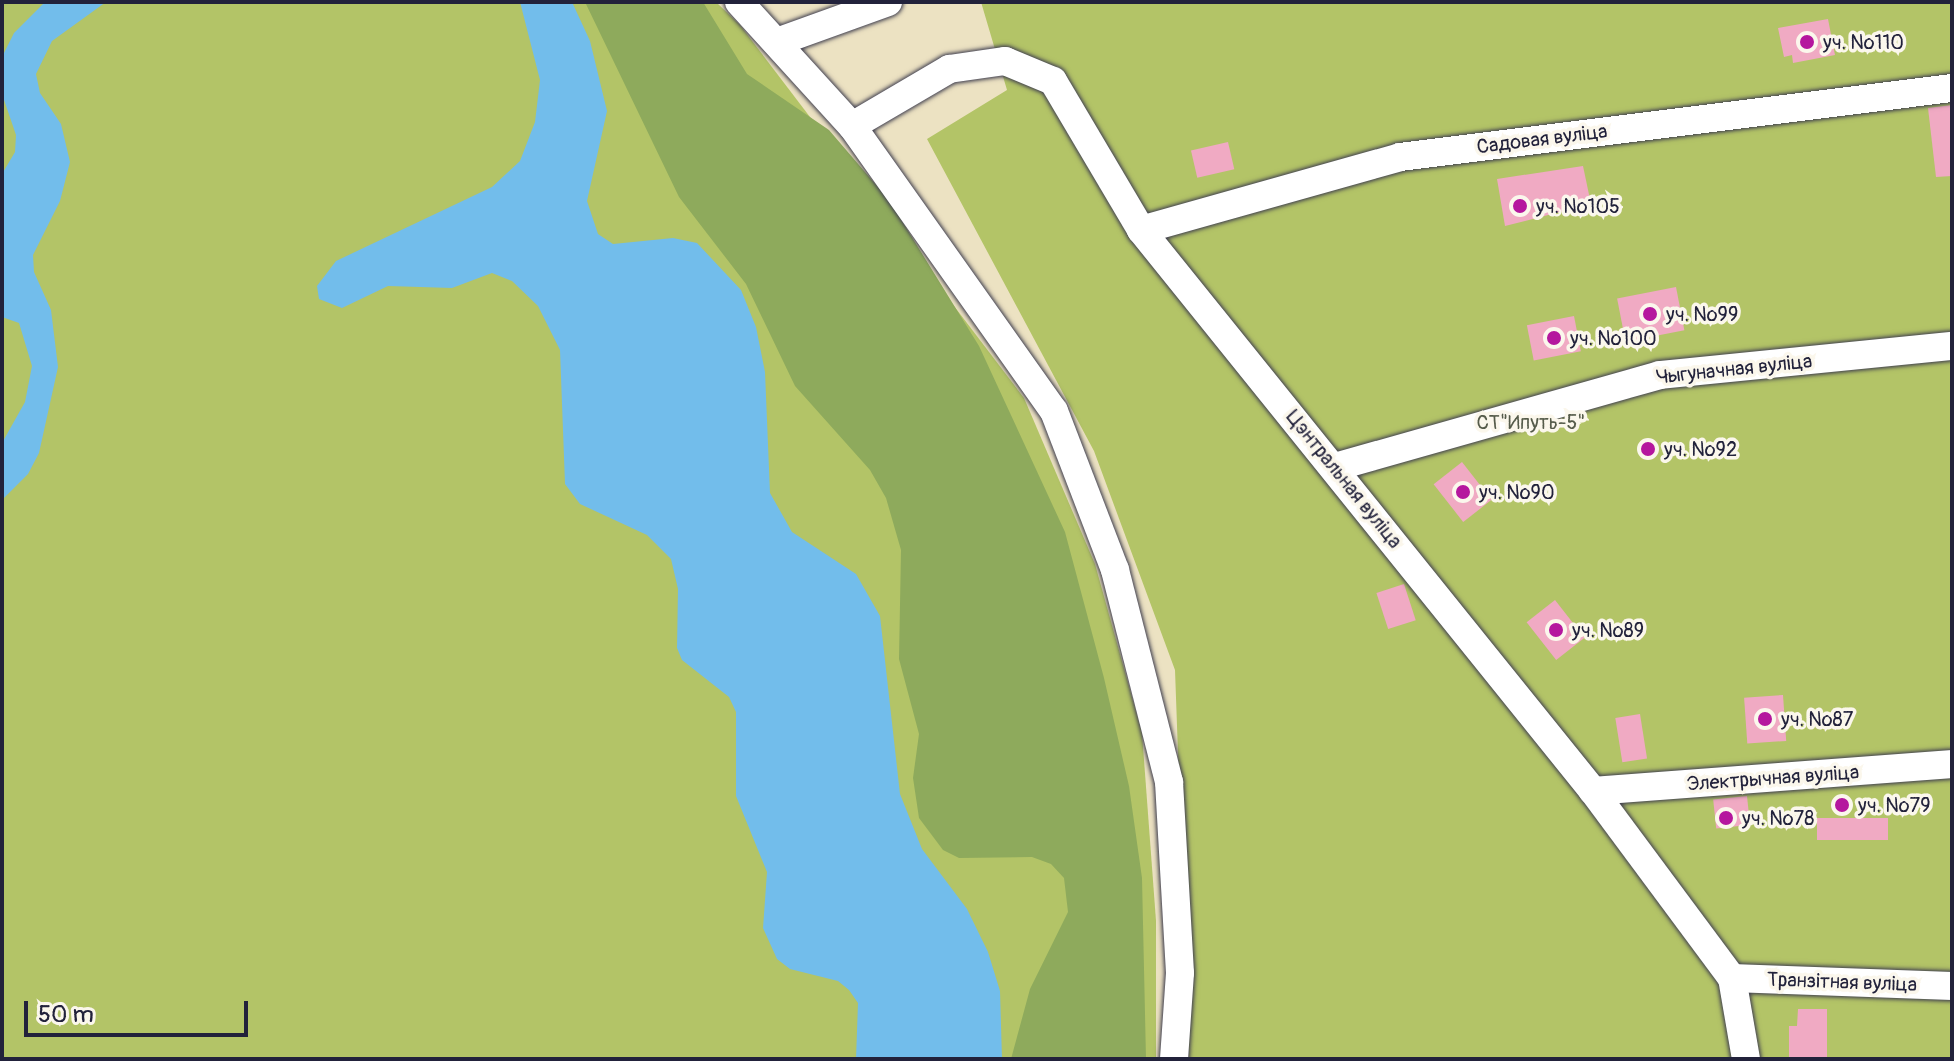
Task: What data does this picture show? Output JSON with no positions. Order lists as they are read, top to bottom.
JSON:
{
  "streets": {
    "street": [
      "Садовая вуліца",
      "Чыгуначная вуліца",
      "Цэнтральная вуліца",
      "Электрычная вуліца",
      "Транзітная вуліца"
    ]
  },
  "crossings": [
    ["Садовая вуліца", "Цэнтральная вуліца"],
    ["Чыгуначная вуліца", "Цэнтральная вуліца"],
    ["Цэнтральная вуліца", "Электрычная вуліца"],
    ["Цэнтральная вуліца", "Транзітная вуліца"]
  ],
  "parks": ["СТ\"Ипуть-5\""],
  "places": [
    "уч. №110",
    "уч. №105",
    "уч. №99",
    "уч. №100",
    "уч. №92",
    "уч. №90",
    "уч. №89",
    "уч. №87",
    "уч. №79",
    "уч. №78"
  ],
  "scale_bar": "50 m"
}
